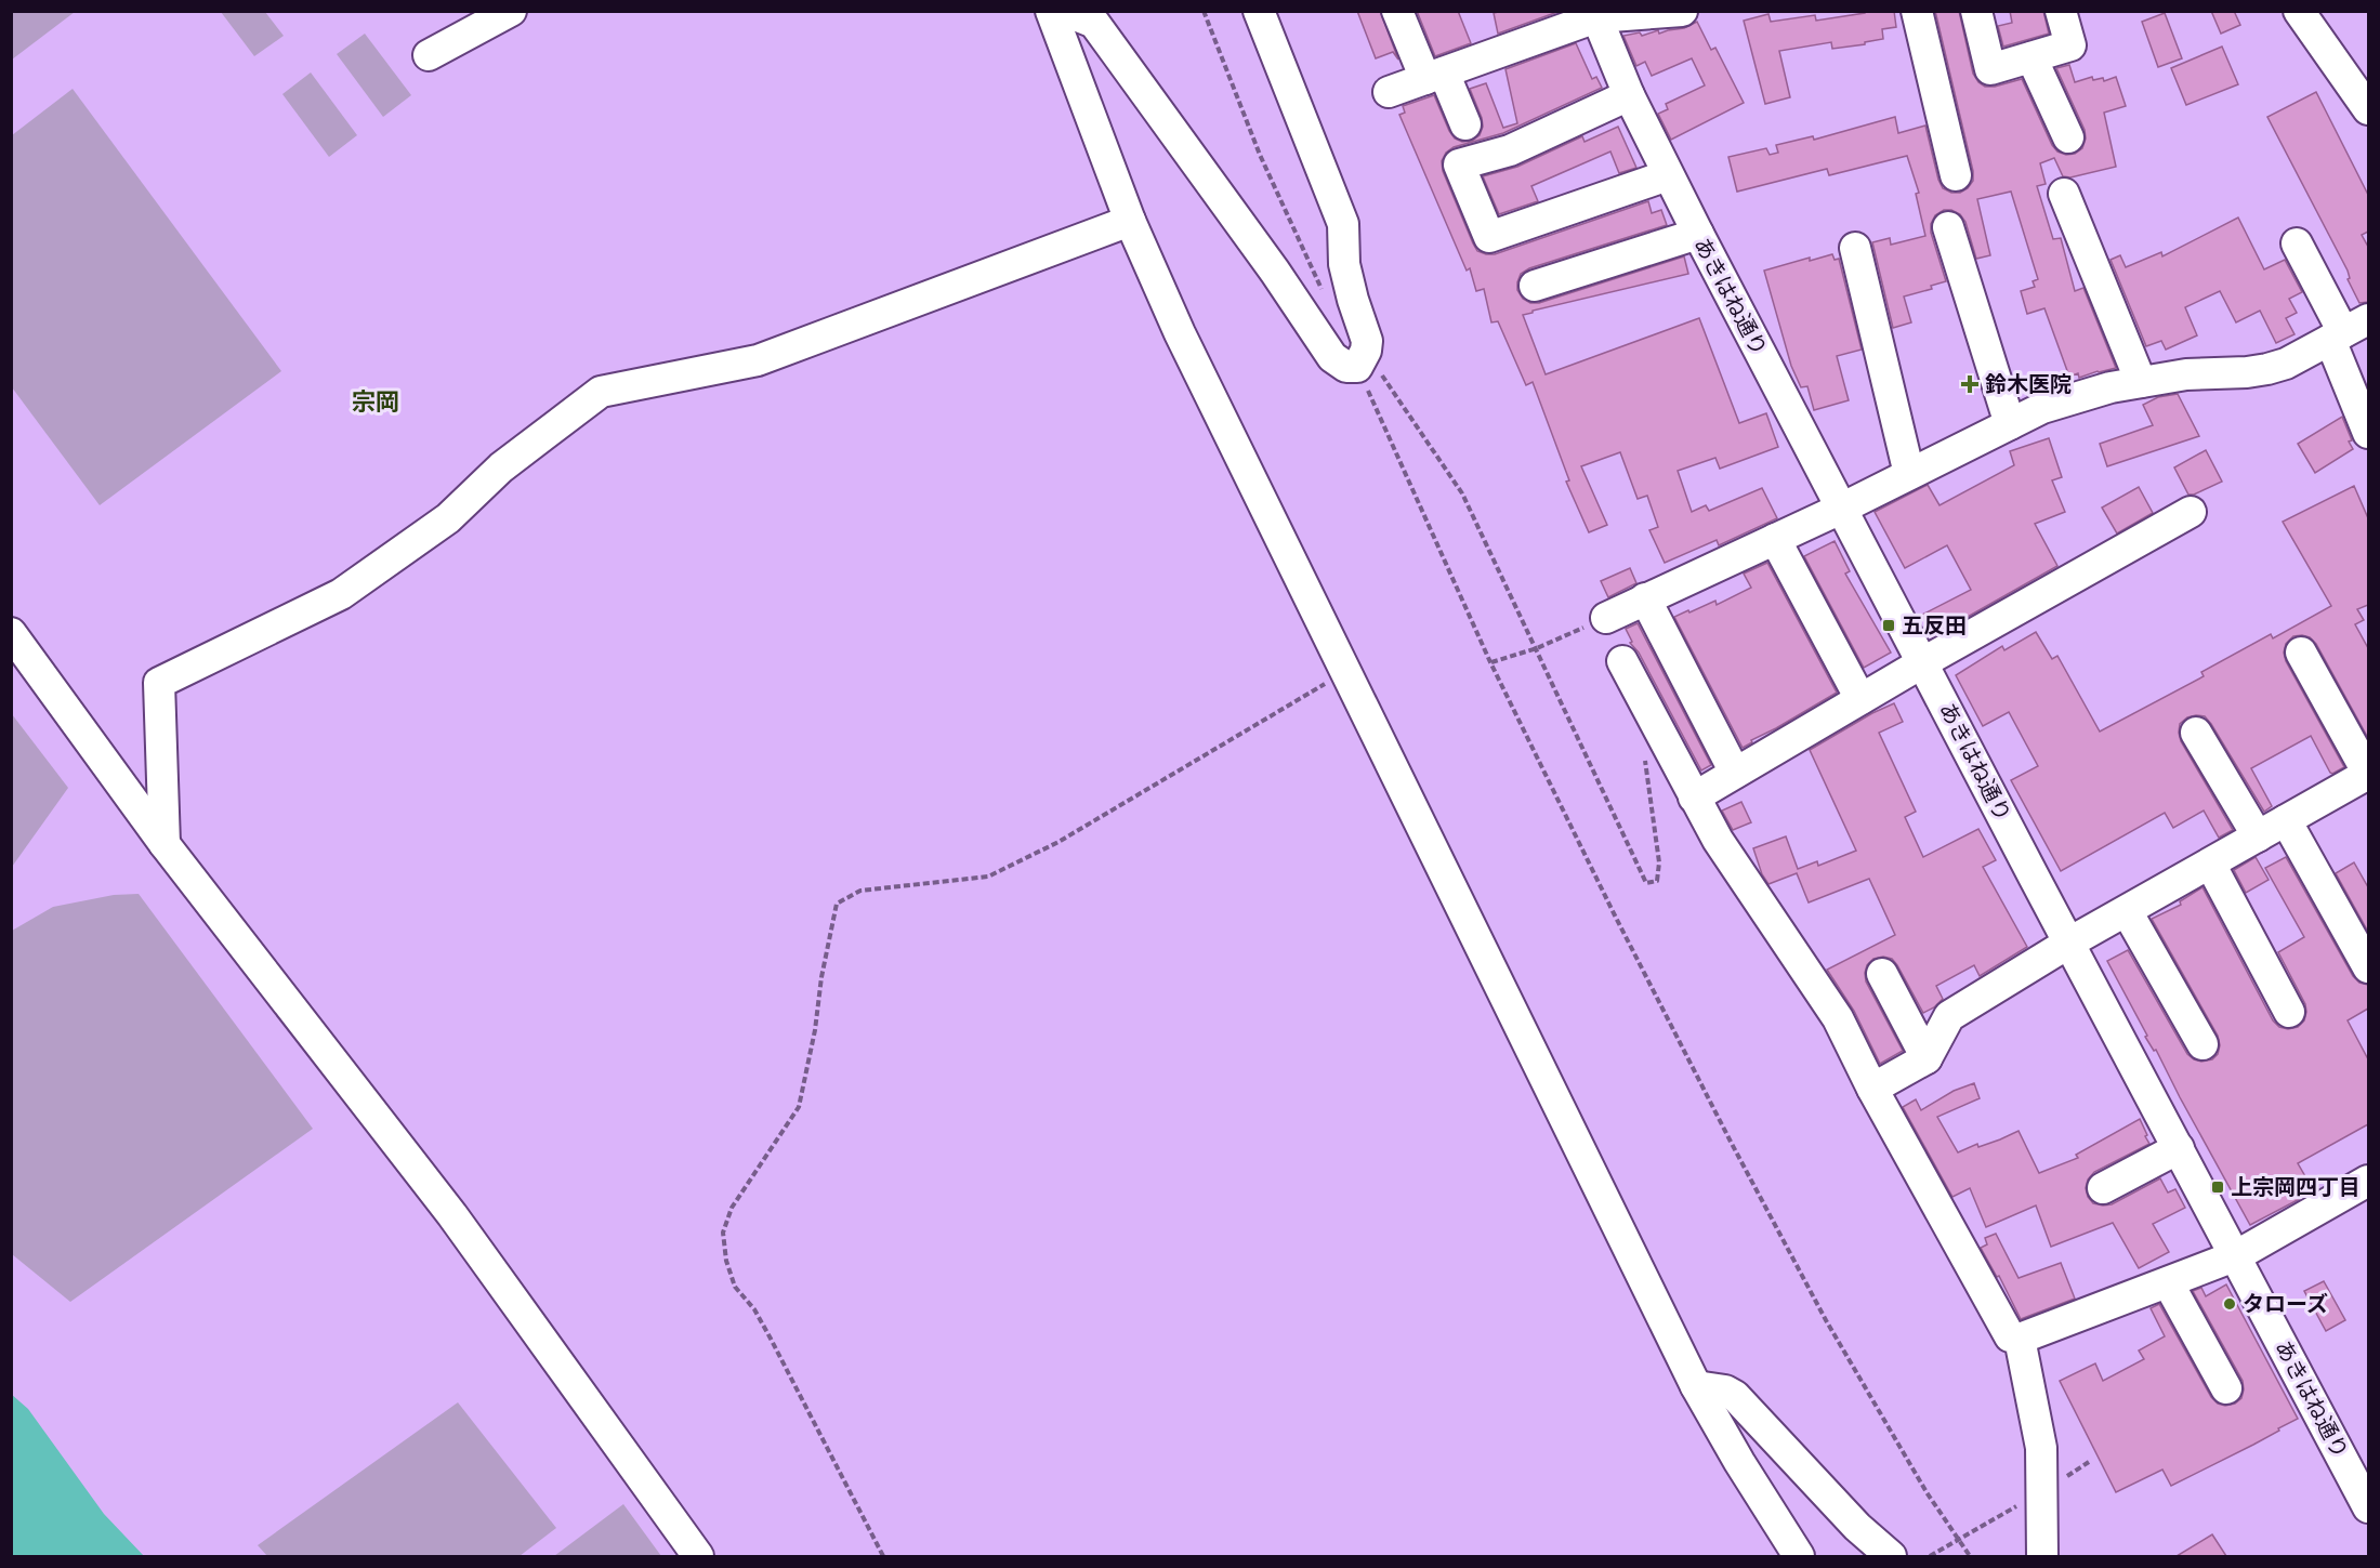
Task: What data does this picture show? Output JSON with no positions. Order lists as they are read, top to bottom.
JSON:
{
  "streets": {
    "street": ["あきはね通り"]
  },
  "districts": ["宗岡"],
  "places": {
    "health": ["鈴木医院"],
    "transit": ["五反田", "上宗岡四丁目"],
    "other": ["タローズ"]
  }
}
